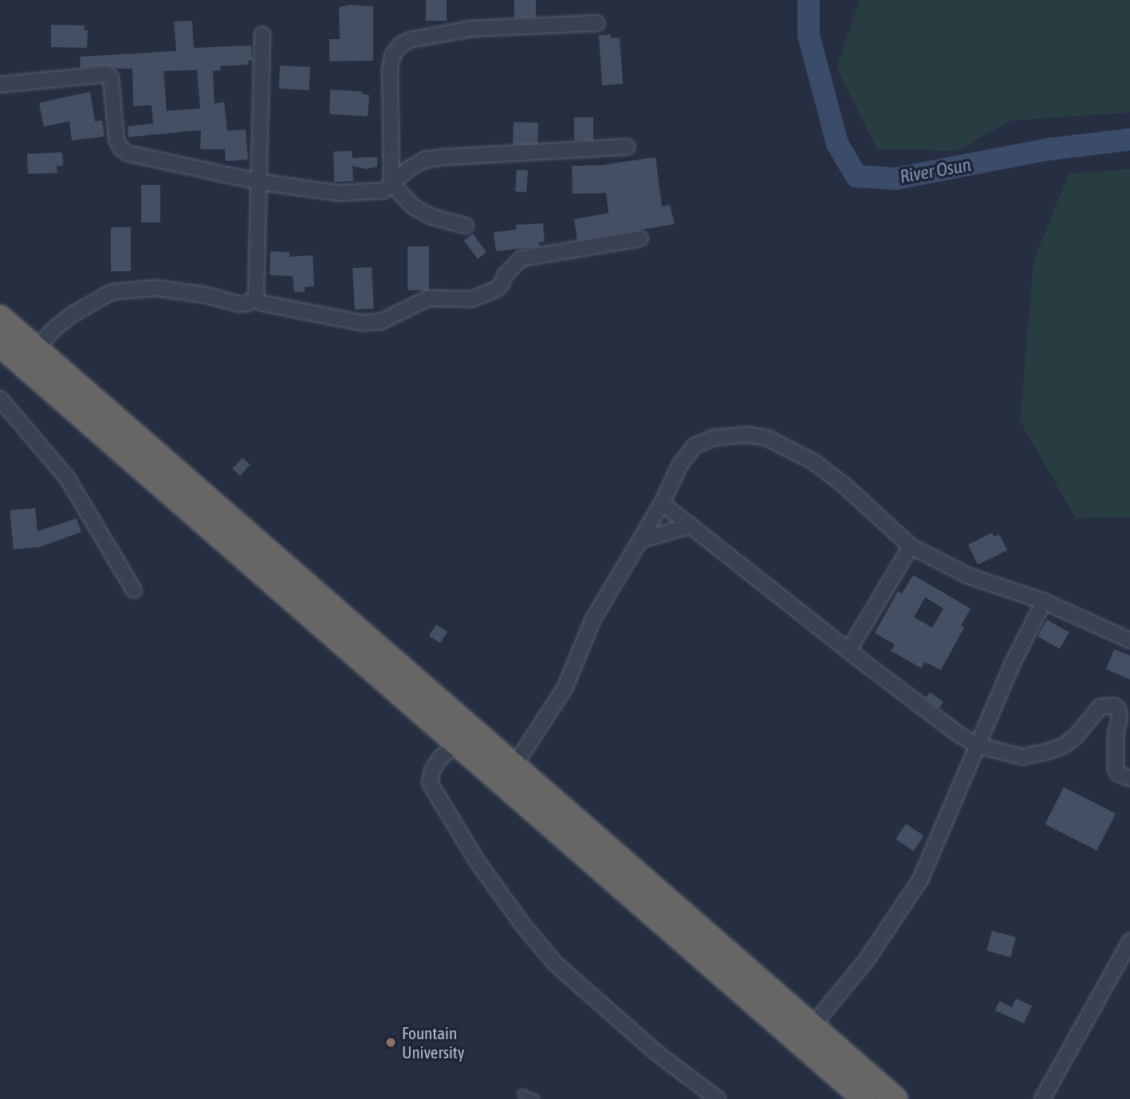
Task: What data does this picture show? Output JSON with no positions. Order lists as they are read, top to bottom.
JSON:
{
  "water": ["River Osun"],
  "places": ["Fountain University"]
}
